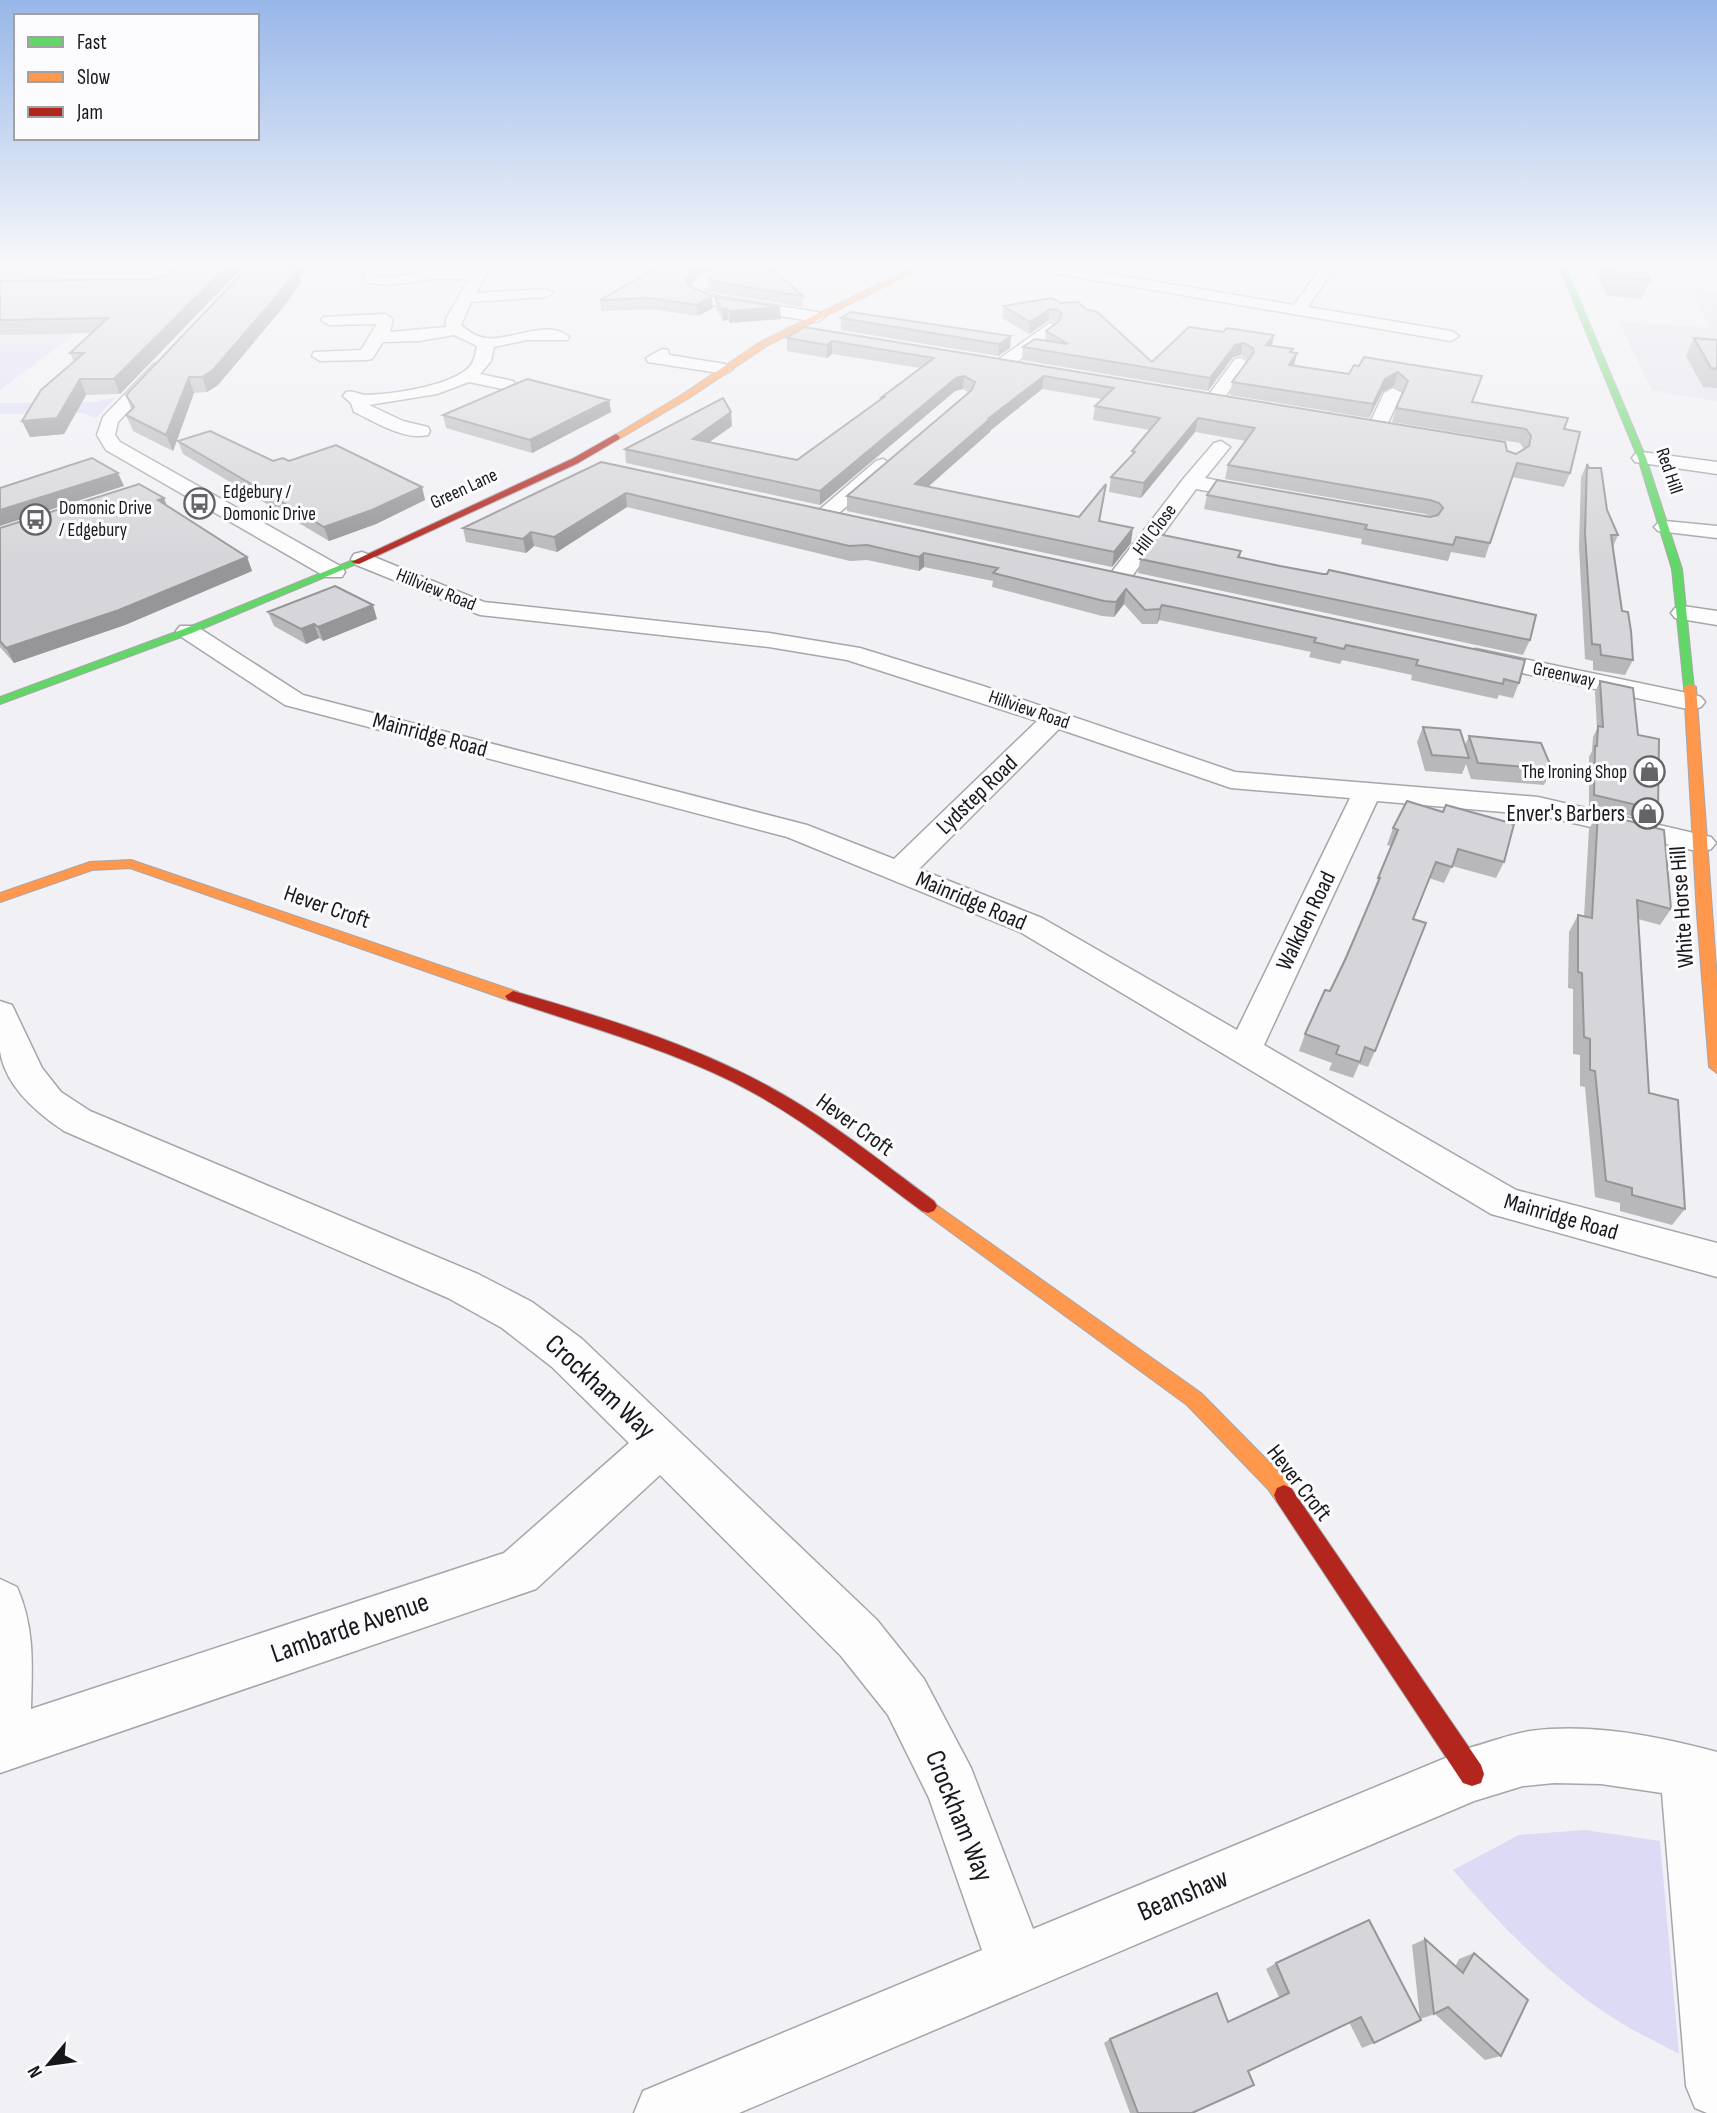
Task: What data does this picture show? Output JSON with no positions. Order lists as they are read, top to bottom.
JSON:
{
  "streets": {
    "main road": [
      "Red Hill",
      "Green Lane",
      "Hever Croft",
      "White Horse Hill"
    ],
    "street": [
      "Hill Close",
      "Hillview Road",
      "Greenway",
      "Mainridge Road",
      "Lydstep Road",
      "Walkden Road",
      "Crockham Way",
      "Lambarde Avenue",
      "Beanshaw"
    ]
  },
  "crossings": [
    ["Red Hill", "Greenway"],
    ["Red Hill", "White Horse Hill"],
    ["Green Lane", "Hillview Road"],
    ["Green Lane", "Mainridge Road"],
    ["Hillview Road", "Lydstep Road"],
    ["Hillview Road", "White Horse Hill"],
    ["Hillview Road", "Walkden Road"],
    ["Greenway", "White Horse Hill"],
    ["Mainridge Road", "Lydstep Road"],
    ["Mainridge Road", "Walkden Road"],
    ["Hever Croft", "Beanshaw"],
    ["Crockham Way", "Lambarde Avenue"],
    ["Crockham Way", "Beanshaw"]
  ],
  "places": {
    "bus stop": ["Edgebury / Domonic Drive", "Domonic Drive / Edgebury"],
    "shop": ["The Ironing Shop", "Enver's Barbers"]
  },
  "legend": ["Fast", "Slow", "Jam"],
  "north": "bottom left"
}
